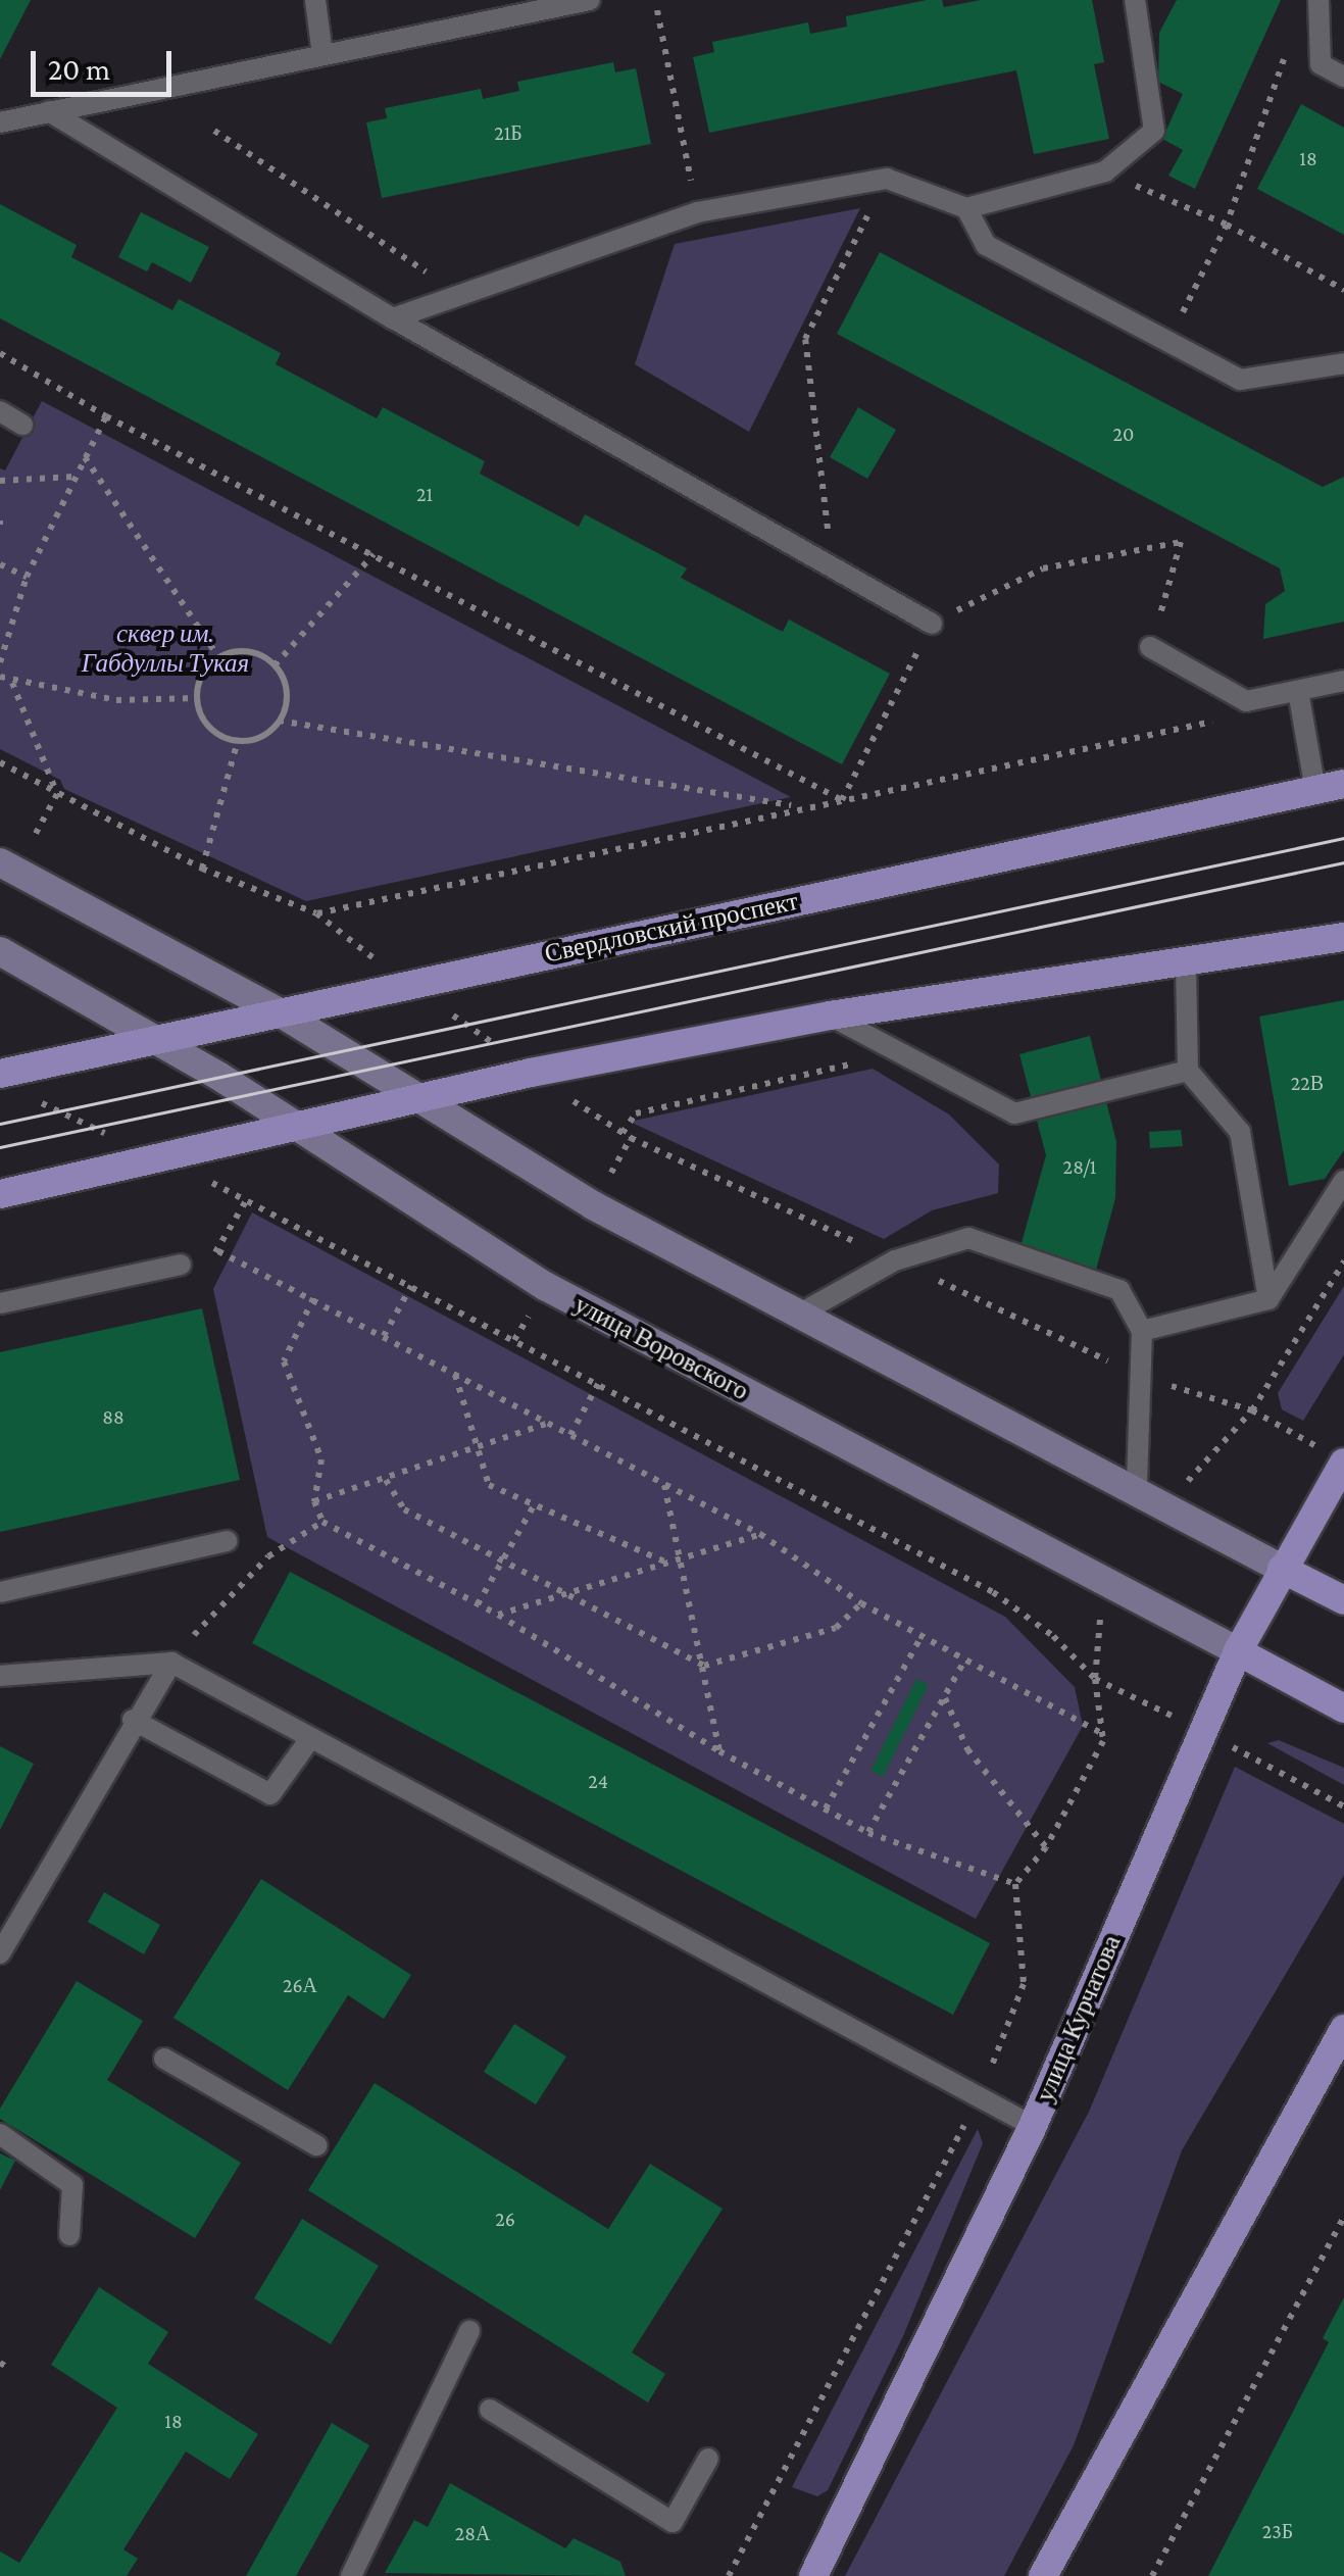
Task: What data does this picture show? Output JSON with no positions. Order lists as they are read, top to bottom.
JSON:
{
  "streets": {
    "main road": ["Свердловский проспект", "улица Воровского", "улица Курчатова"]
  },
  "crossings": [
    ["Свердловский проспект", "улица Воровского"],
    ["улица Воровского", "улица Курчатова"]
  ],
  "parks": ["сквер им. Габдуллы Тукая"],
  "house_numbers": [
    "21Б",
    "18",
    "20",
    "21",
    "22В",
    "28/1",
    "88",
    "24",
    "26А",
    "26",
    "18",
    "23Б",
    "28А"
  ],
  "scale_bar": "20 m"
}
